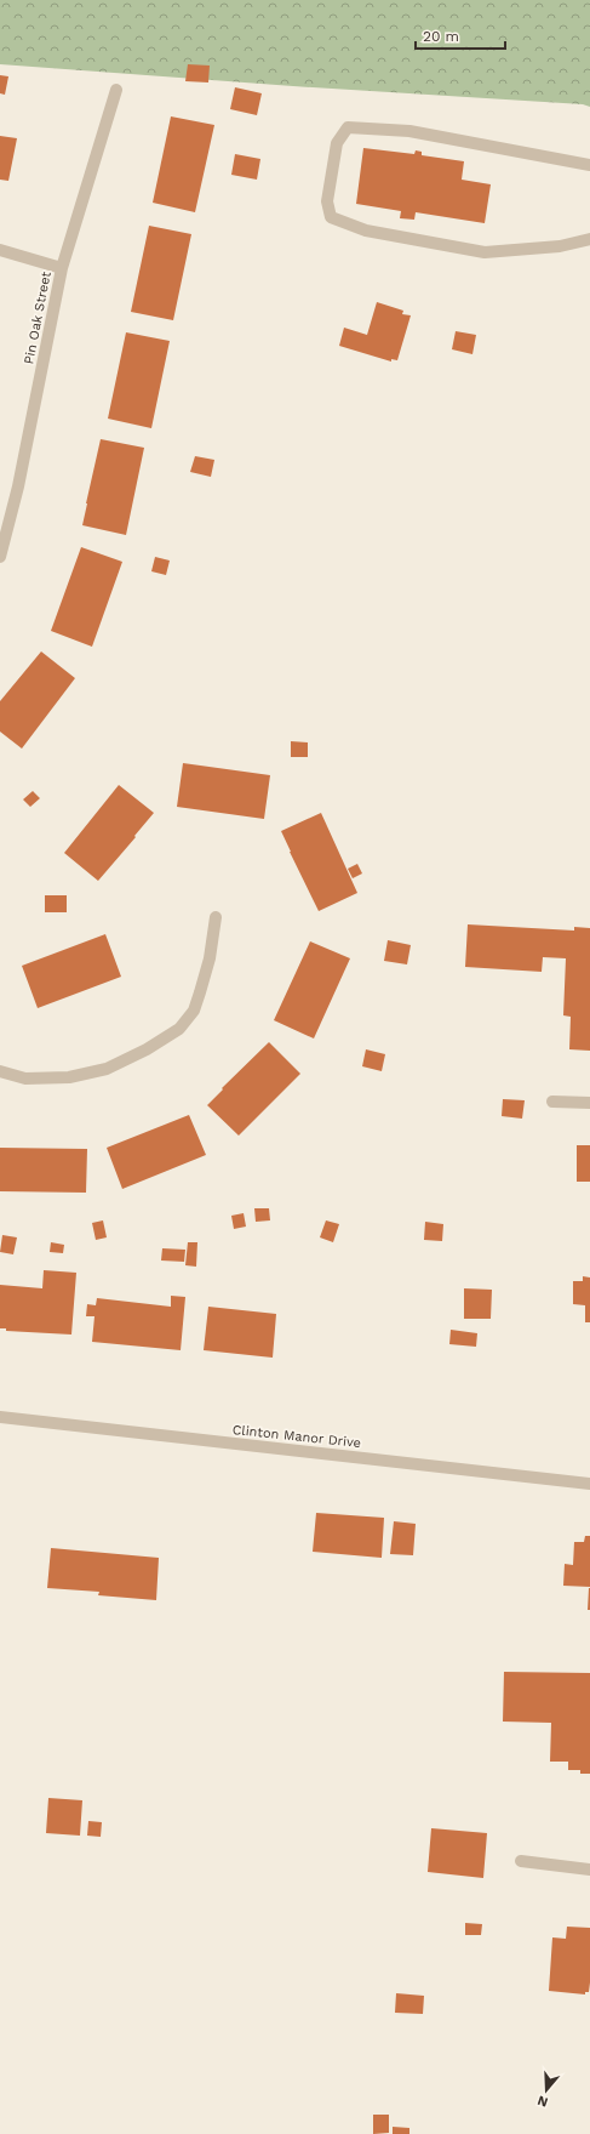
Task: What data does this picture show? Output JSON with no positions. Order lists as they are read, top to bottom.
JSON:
{
  "streets": {
    "street": ["Pin Oak Street", "Clinton Manor Drive"]
  },
  "scale_bar": "20 m",
  "north": "bottom"
}
